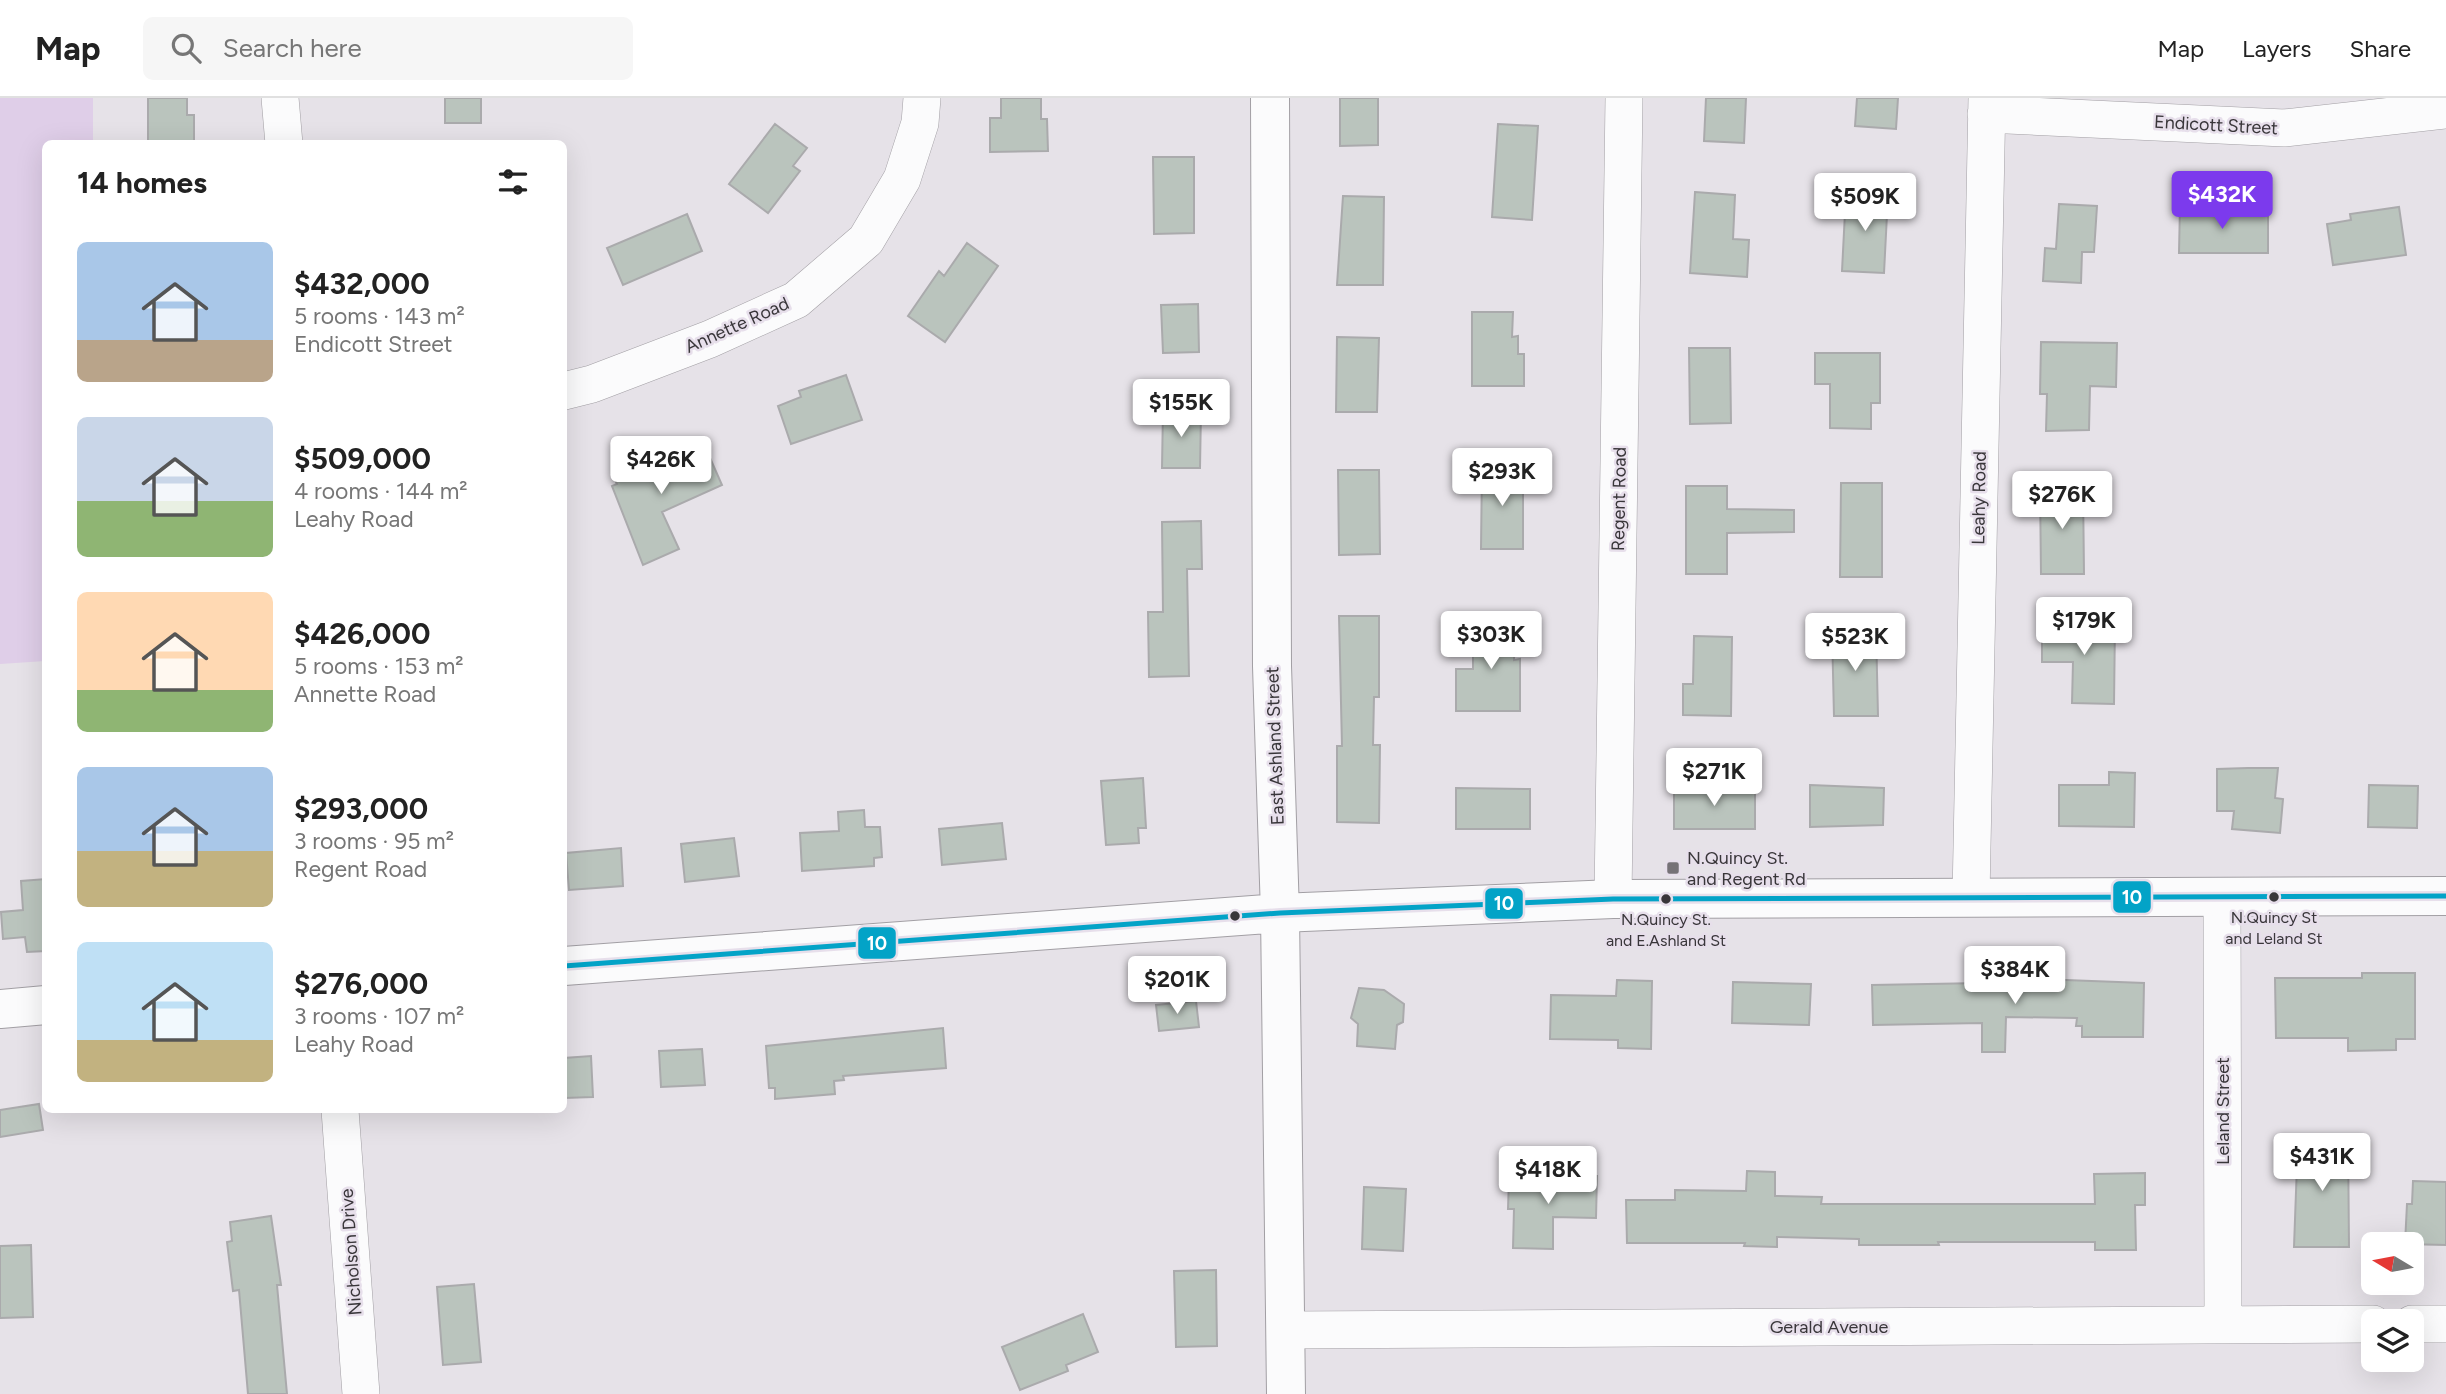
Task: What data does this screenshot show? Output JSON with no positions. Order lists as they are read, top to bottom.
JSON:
{
  "streets": {
    "main road": ["East Ashland Street"],
    "street": [
      "Endicott Street",
      "Annette Road",
      "Leahy Road",
      "Regent Road",
      "Leland Street",
      "Nicholson Drive",
      "Gerald Avenue"
    ]
  },
  "crossings": [
    ["Endicott Street", "Leahy Road"],
    ["East Ashland Street", "Gerald Avenue"],
    ["Leland Street", "Gerald Avenue"]
  ],
  "places": {
    "transit": ["N.Quincy St. and Regent Rd"],
    "other": ["N.Quincy St and Leland St", "N.Quincy St. and E.Ashland St"]
  },
  "lines": ["transit line 10"],
  "north": "left",
  "page": {
    "header": "Map",
    "search": "Search here",
    "nav": ["Map", "Layers", "Share"],
    "heading": "14 homes",
    "price": [
      "$432K",
      "$509K",
      "$155K",
      "$426K",
      "$293K",
      "$276K",
      "$179K",
      "$303K",
      "$523K",
      "$271K",
      "$384K",
      "$201K",
      "$431K",
      "$418K"
    ],
    "list": [
      {
        "name": "$432,000",
        "note": "5 rooms · 143 m² · Endicott Street"
      },
      {
        "name": "$509,000",
        "note": "4 rooms · 144 m² · Leahy Road"
      },
      {
        "name": "$426,000",
        "note": "5 rooms · 153 m² · Annette Road"
      },
      {
        "name": "$293,000",
        "note": "3 rooms · 95 m² · Regent Road"
      },
      {
        "name": "$276,000",
        "note": "3 rooms · 107 m² · Leahy Road"
      }
    ]
  }
}
